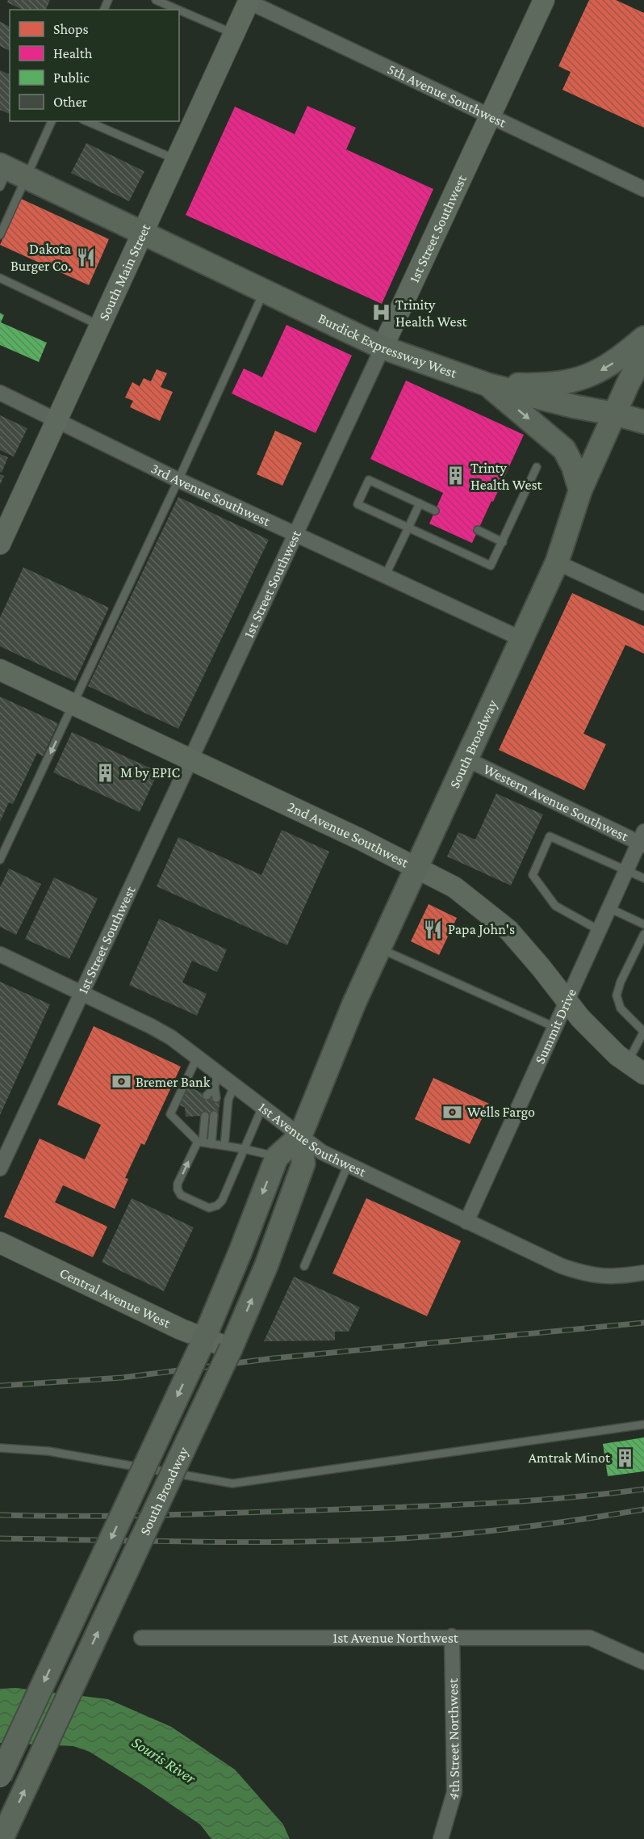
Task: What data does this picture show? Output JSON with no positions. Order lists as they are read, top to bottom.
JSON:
{
  "streets": {
    "main road": ["Burdick Expressway West", "South Broadway"],
    "street": [
      "5th Avenue Southwest",
      "1st Street Southwest",
      "South Main Street",
      "3rd Avenue Southwest",
      "Western Avenue Southwest",
      "2nd Avenue Southwest",
      "Summit Drive",
      "1st Avenue Southwest",
      "Central Avenue West",
      "1st Avenue Northwest",
      "4th Street Northwest"
    ]
  },
  "crossings": [
    ["5th Avenue Southwest", "1st Street Southwest"],
    ["5th Avenue Southwest", "South Main Street"],
    ["1st Street Southwest", "Burdick Expressway West"],
    ["1st Street Southwest", "3rd Avenue Southwest"],
    ["1st Street Southwest", "2nd Avenue Southwest"],
    ["1st Street Southwest", "1st Avenue Southwest"],
    ["South Main Street", "Burdick Expressway West"],
    ["South Main Street", "3rd Avenue Southwest"],
    ["Burdick Expressway West", "South Broadway"],
    ["3rd Avenue Southwest", "South Broadway"],
    ["South Broadway", "Western Avenue Southwest"],
    ["South Broadway", "2nd Avenue Southwest"],
    ["South Broadway", "1st Avenue Southwest"],
    ["South Broadway", "Central Avenue West"],
    ["Western Avenue Southwest", "Summit Drive"],
    ["2nd Avenue Southwest", "Summit Drive"],
    ["Summit Drive", "1st Avenue Southwest"],
    ["1st Avenue Northwest", "4th Street Northwest"]
  ],
  "water": ["Souris River"],
  "places": {
    "restaurant": ["Dakota Burger Co.", "Papa John's"],
    "hospital": ["Trinity Health West"],
    "building": ["Trinty Health West", "M by EPIC", "Amtrak Minot"],
    "bank": ["Bremer Bank", "Wells Fargo"]
  },
  "legend": [
    "Shops",
    "Health",
    "Public",
    "Other"
  ]
}
